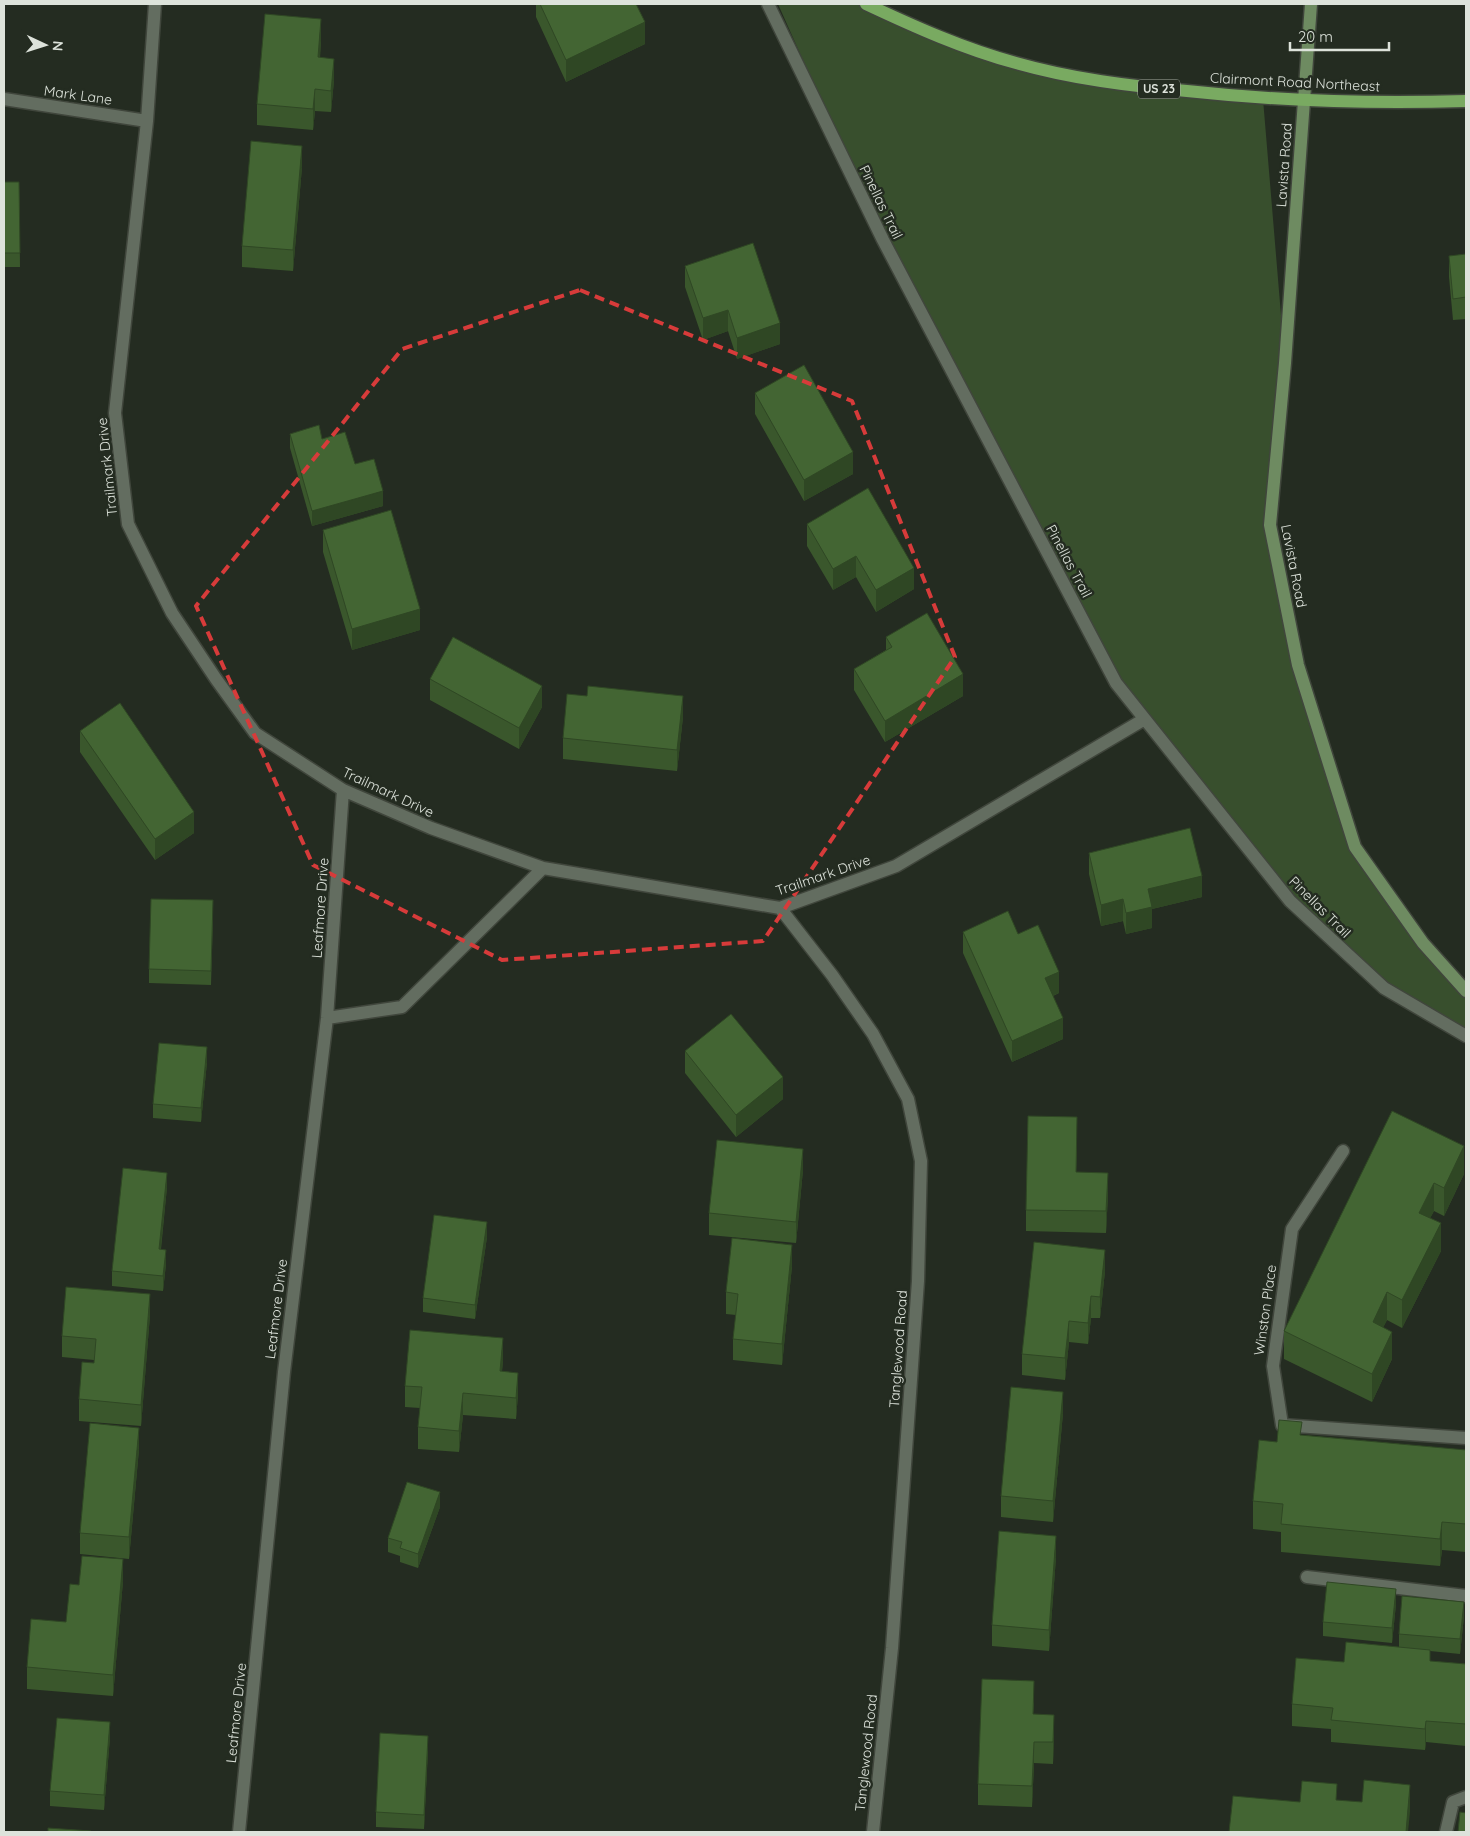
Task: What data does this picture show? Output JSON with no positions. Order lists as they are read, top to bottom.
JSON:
{
  "streets": {
    "main road": ["Clairmont Road Northeast", "US 23", "Lavista Road"],
    "street": [
      "Mark Lane",
      "Pinellas Trail",
      "Trailmark Drive",
      "Leafmore Drive",
      "Winston Place",
      "Tanglewood Road"
    ]
  },
  "crossings": [
    ["Clairmont Road Northeast", "Lavista Road"],
    ["Mark Lane", "Trailmark Drive"],
    ["Pinellas Trail", "Trailmark Drive"],
    ["Trailmark Drive", "Leafmore Drive"],
    ["Trailmark Drive", "Tanglewood Road"]
  ],
  "scale_bar": "20 m",
  "north": "right"
}
